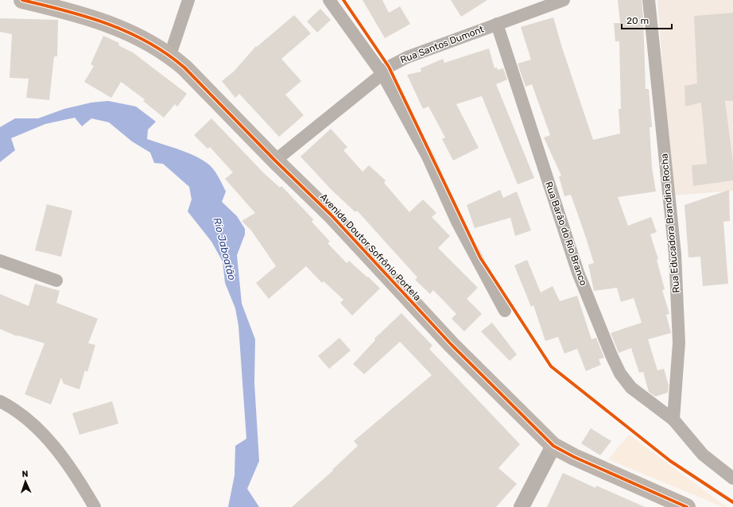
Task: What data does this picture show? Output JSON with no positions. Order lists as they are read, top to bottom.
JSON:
{
  "streets": {
    "main road": ["Avenida Doutor Sofrônio Portela"],
    "street": ["Rua Santos Dumont", "Rua Educadora Brandina Rocha", "Rua Barão do Rio Branco"]
  },
  "crossings": [
    ["Rua Santos Dumont", "Rua Barão do Rio Branco"],
    ["Rua Santos Dumont", "Avenida Doutor Sofrônio Portela"],
    ["Rua Educadora Brandina Rocha", "Rua Barão do Rio Branco"]
  ],
  "water": ["Rio Jaboatão"],
  "scale_bar": "20 m",
  "north": "top"
}
